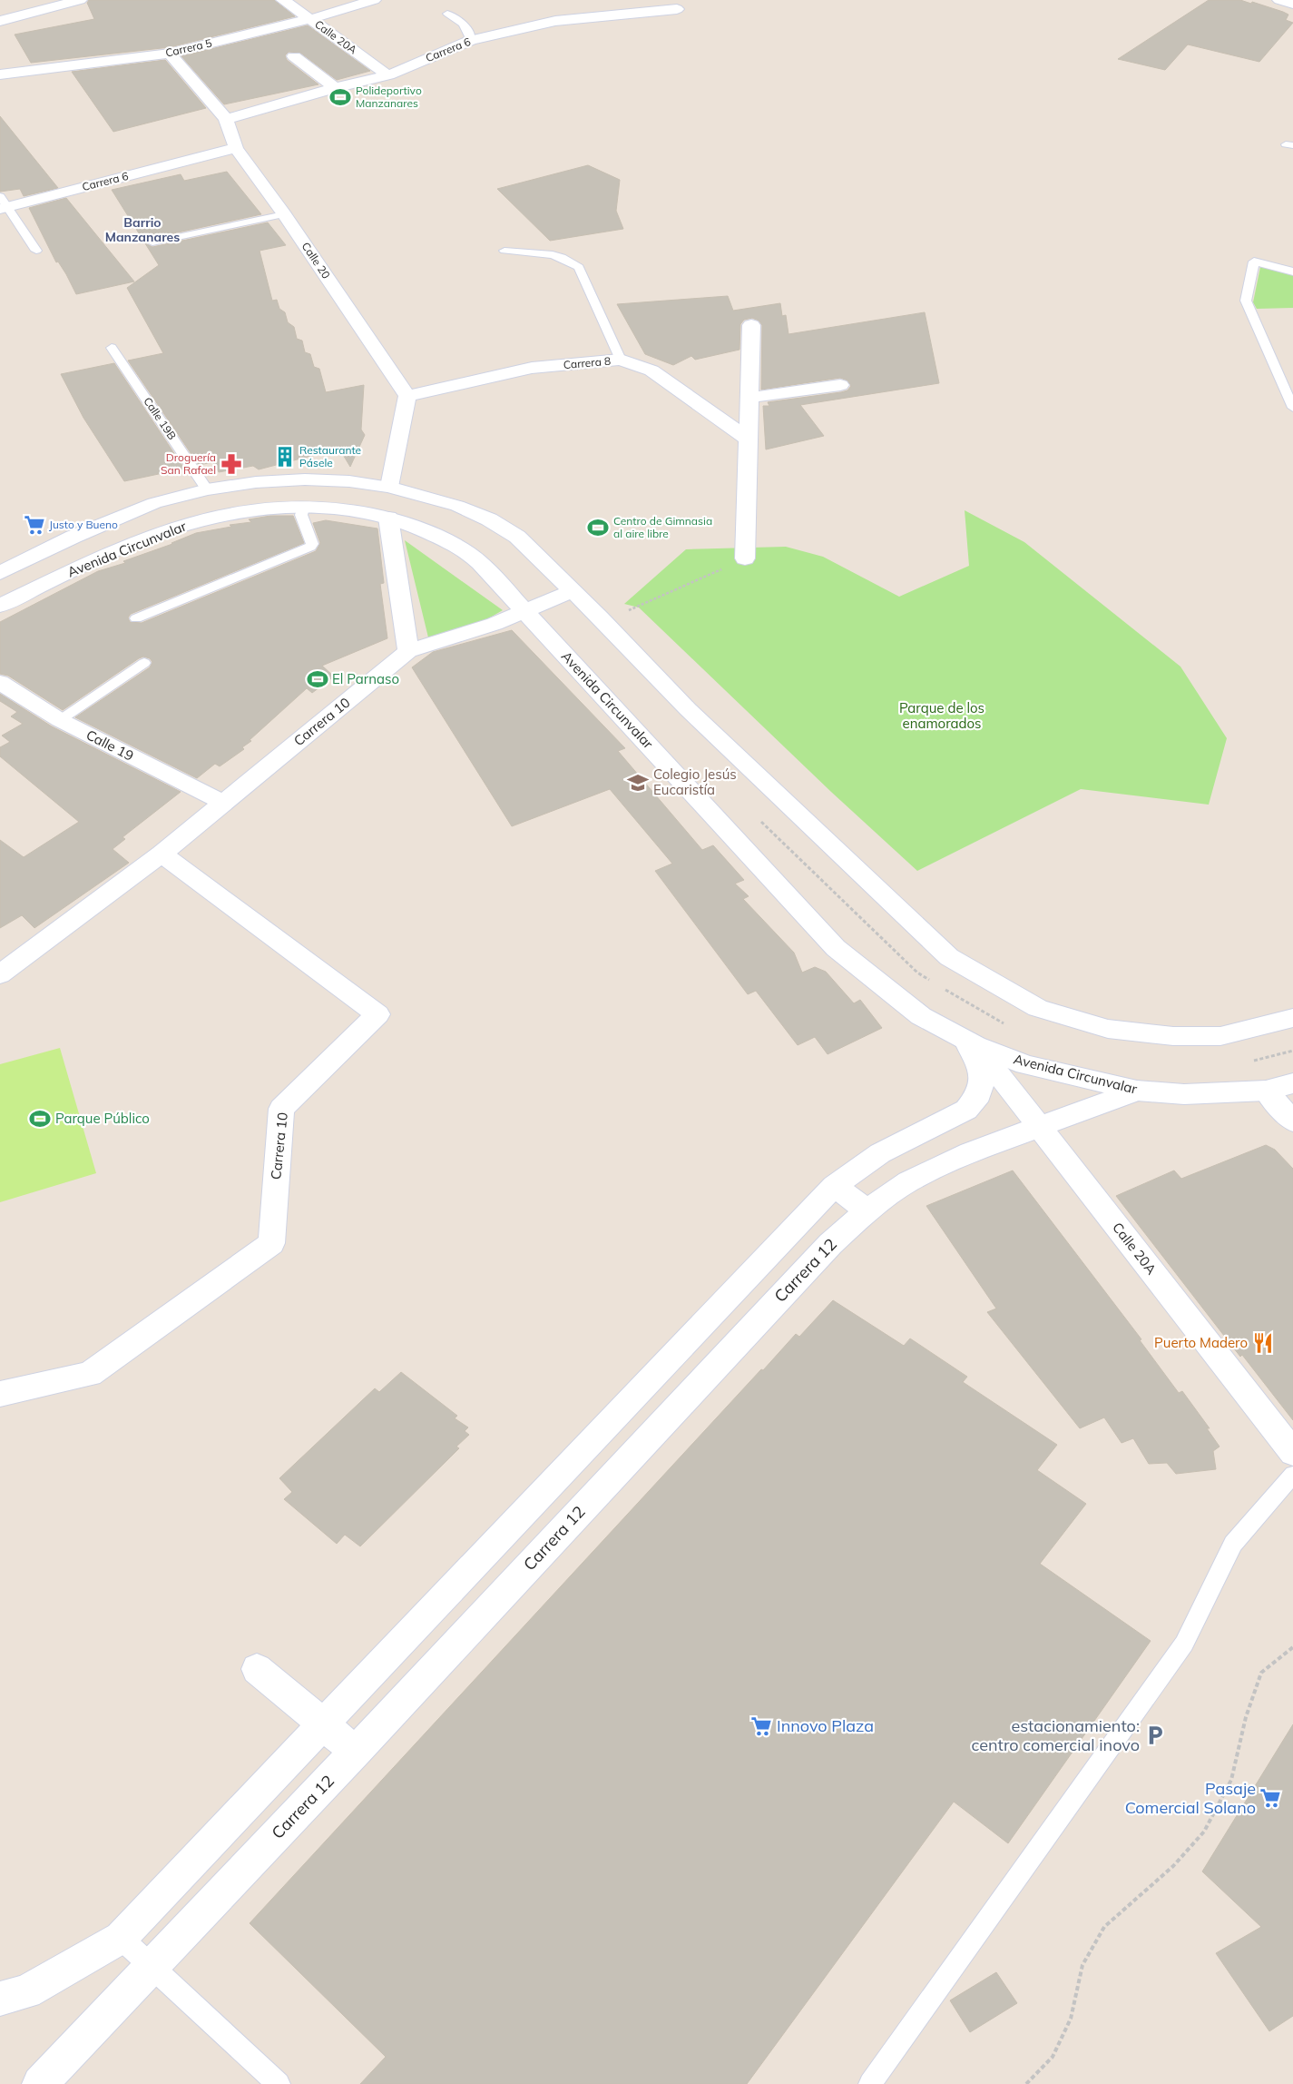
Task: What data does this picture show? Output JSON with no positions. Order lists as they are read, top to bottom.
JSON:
{
  "streets": {
    "street": [
      "Calle 20A",
      "Carrera 5",
      "Carrera 6",
      "Calle 20",
      "Carrera 8",
      "Avenida Circunvalar",
      "Carrera 10",
      "Calle 19",
      "Carrera 12"
    ],
    "lane": ["Calle 19B"]
  },
  "crossings": [
    ["Calle 20A", "Carrera 5"],
    ["Calle 20A", "Carrera 6"],
    ["Calle 20A", "Avenida Circunvalar"],
    ["Calle 20A", "Carrera 12"],
    ["Carrera 5", "Calle 20"],
    ["Carrera 6", "Calle 20"],
    ["Calle 20", "Carrera 8"],
    ["Avenida Circunvalar", "Carrera 10"],
    ["Avenida Circunvalar", "Carrera 12"],
    ["Carrera 10", "Calle 19"]
  ],
  "districts": ["Barrio Manzanares"],
  "parks": ["Parque de los enamorados"],
  "places": {
    "sports": [
      "Polideportivo Manzanares",
      "Centro de Gimnasia al aire libre",
      "El Parnaso",
      "Parque Público"
    ],
    "building": ["Restaurante Pásele"],
    "pharmacy": ["Droguería San Rafael"],
    "supermarket": ["Justo y Bueno", "Innovo Plaza", "Pasaje Comercial Solano"],
    "school or university": ["Colegio Jesús Eucaristía"],
    "restaurant": ["Puerto Madero"],
    "parking": ["estacionamiento: centro comercial inovo"]
  }
}
